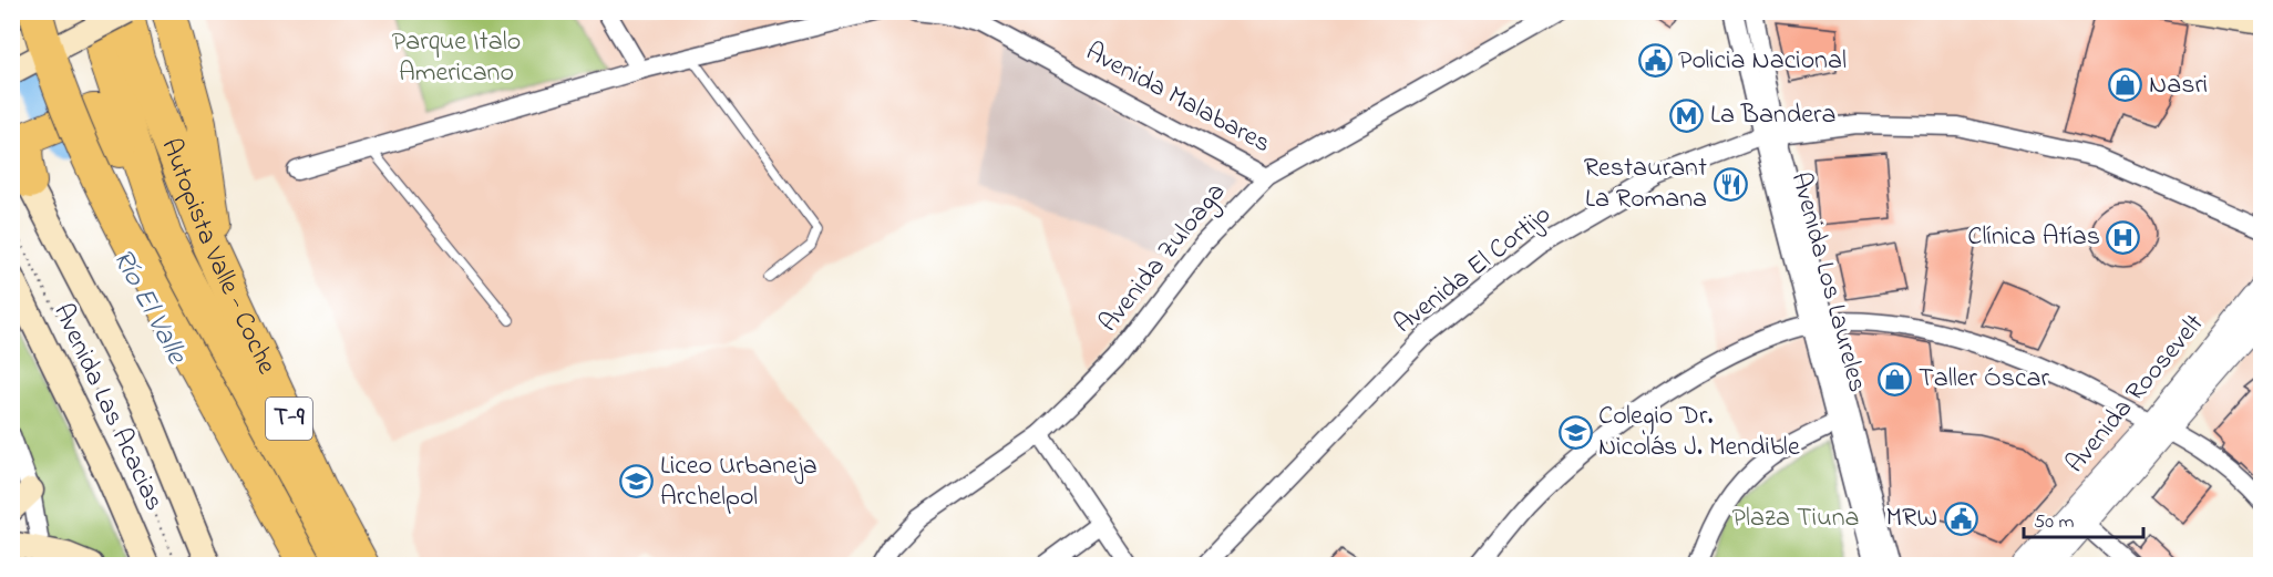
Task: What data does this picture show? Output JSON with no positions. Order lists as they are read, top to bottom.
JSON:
{
  "streets": {
    "highway": ["Autopista Valle - Coche", "T-9"],
    "main road": ["Avenida Las Acacias"],
    "street": [
      "Avenida Malabares",
      "Avenida Zuloaga",
      "Avenida El Cortijo",
      "Avenida Los Laureles",
      "Avenida Roosevelt"
    ]
  },
  "crossings": [
    ["Avenida Malabares", "Avenida Zuloaga"],
    ["Avenida El Cortijo", "Avenida Los Laureles"]
  ],
  "water": ["Río El Valle"],
  "parks": ["Parque Italo Americano", "Plaza Tiuna"],
  "places": {
    "public building": ["Policia Nacional", "MRW"],
    "shop": ["Nasri", "Taller Óscar"],
    "metro station": ["La Bandera"],
    "restaurant": ["Restaurant La Romana"],
    "hospital": ["Clínica Atías"],
    "school or university": ["Colegio Dr. Nicolás J. Mendible", "Liceo Urbaneja Archelpol"]
  },
  "scale_bar": "50 m"
}
